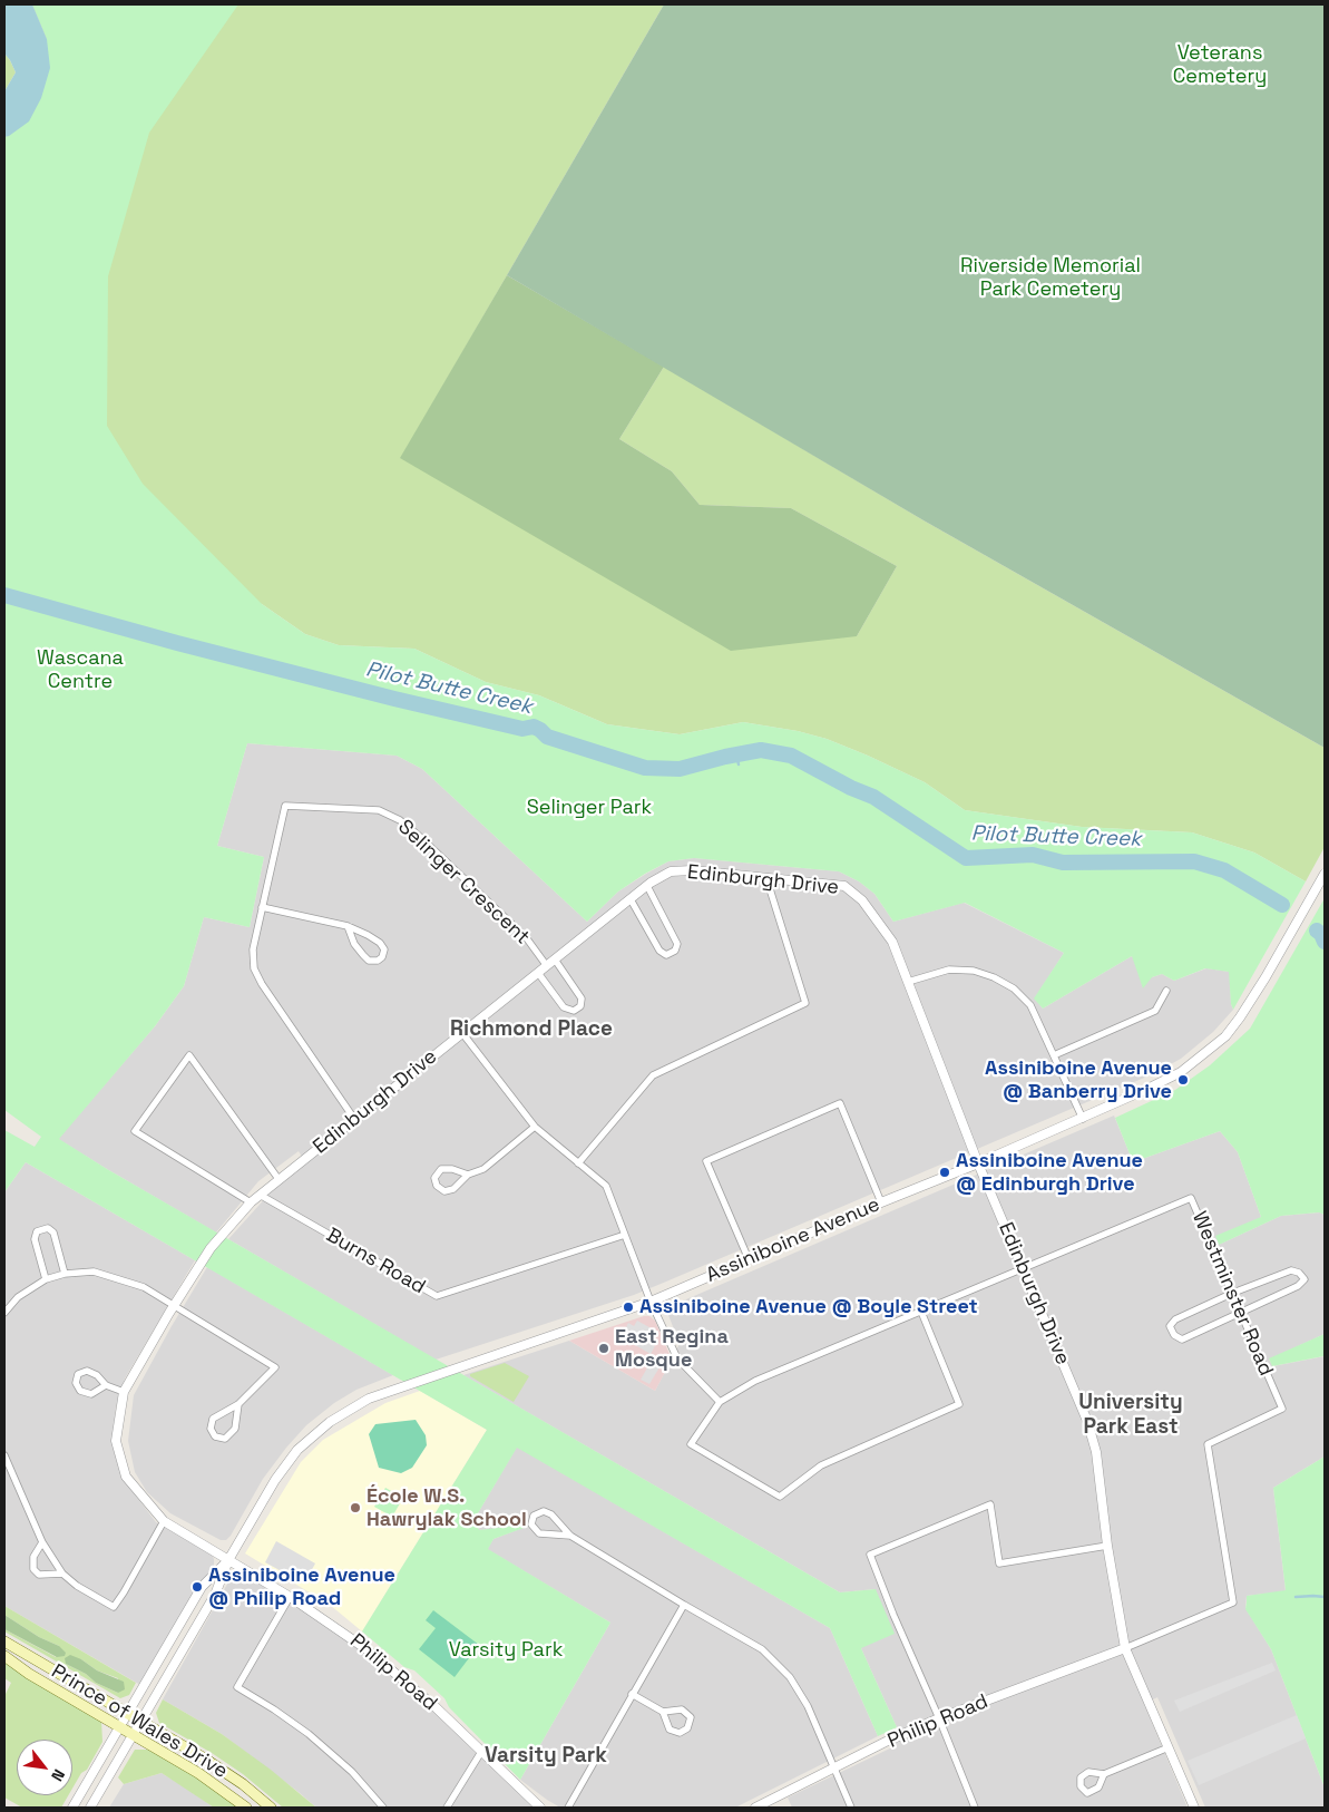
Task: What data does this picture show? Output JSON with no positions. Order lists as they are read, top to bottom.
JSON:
{
  "streets": {
    "main road": ["Prince of Wales Drive"],
    "street": [
      "Edinburgh Drive",
      "Selinger Crescent",
      "Assiniboine Avenue",
      "Burns Road",
      "Westminster Road",
      "Philip Road"
    ]
  },
  "crossings": [
    ["Edinburgh Drive", "Selinger Crescent"],
    ["Edinburgh Drive", "Assiniboine Avenue"],
    ["Edinburgh Drive", "Burns Road"],
    ["Edinburgh Drive", "Westminster Road"],
    ["Edinburgh Drive", "Philip Road"],
    ["Assiniboine Avenue", "Philip Road"],
    ["Assiniboine Avenue", "Prince of Wales Drive"],
    ["Westminster Road", "Philip Road"]
  ],
  "districts": ["Richmond Place", "University Park East", "Varsity Park"],
  "water": ["Pilot Butte Creek"],
  "parks": [
    "Veterans Cemetery",
    "Riverside Memorial Park Cemetery",
    "Wascana Centre",
    "Selinger Park",
    "Varsity Park"
  ],
  "places": [
    "Assiniboine Avenue @ Banberry Drive",
    "Assiniboine Avenue @ Edinburgh Drive",
    "Assiniboine Avenue @ Boyle Street",
    "East Regina Mosque",
    "École W.S. Hawrylak School",
    "Assiniboine Avenue @ Philip Road"
  ],
  "north": "bottom right"
}
